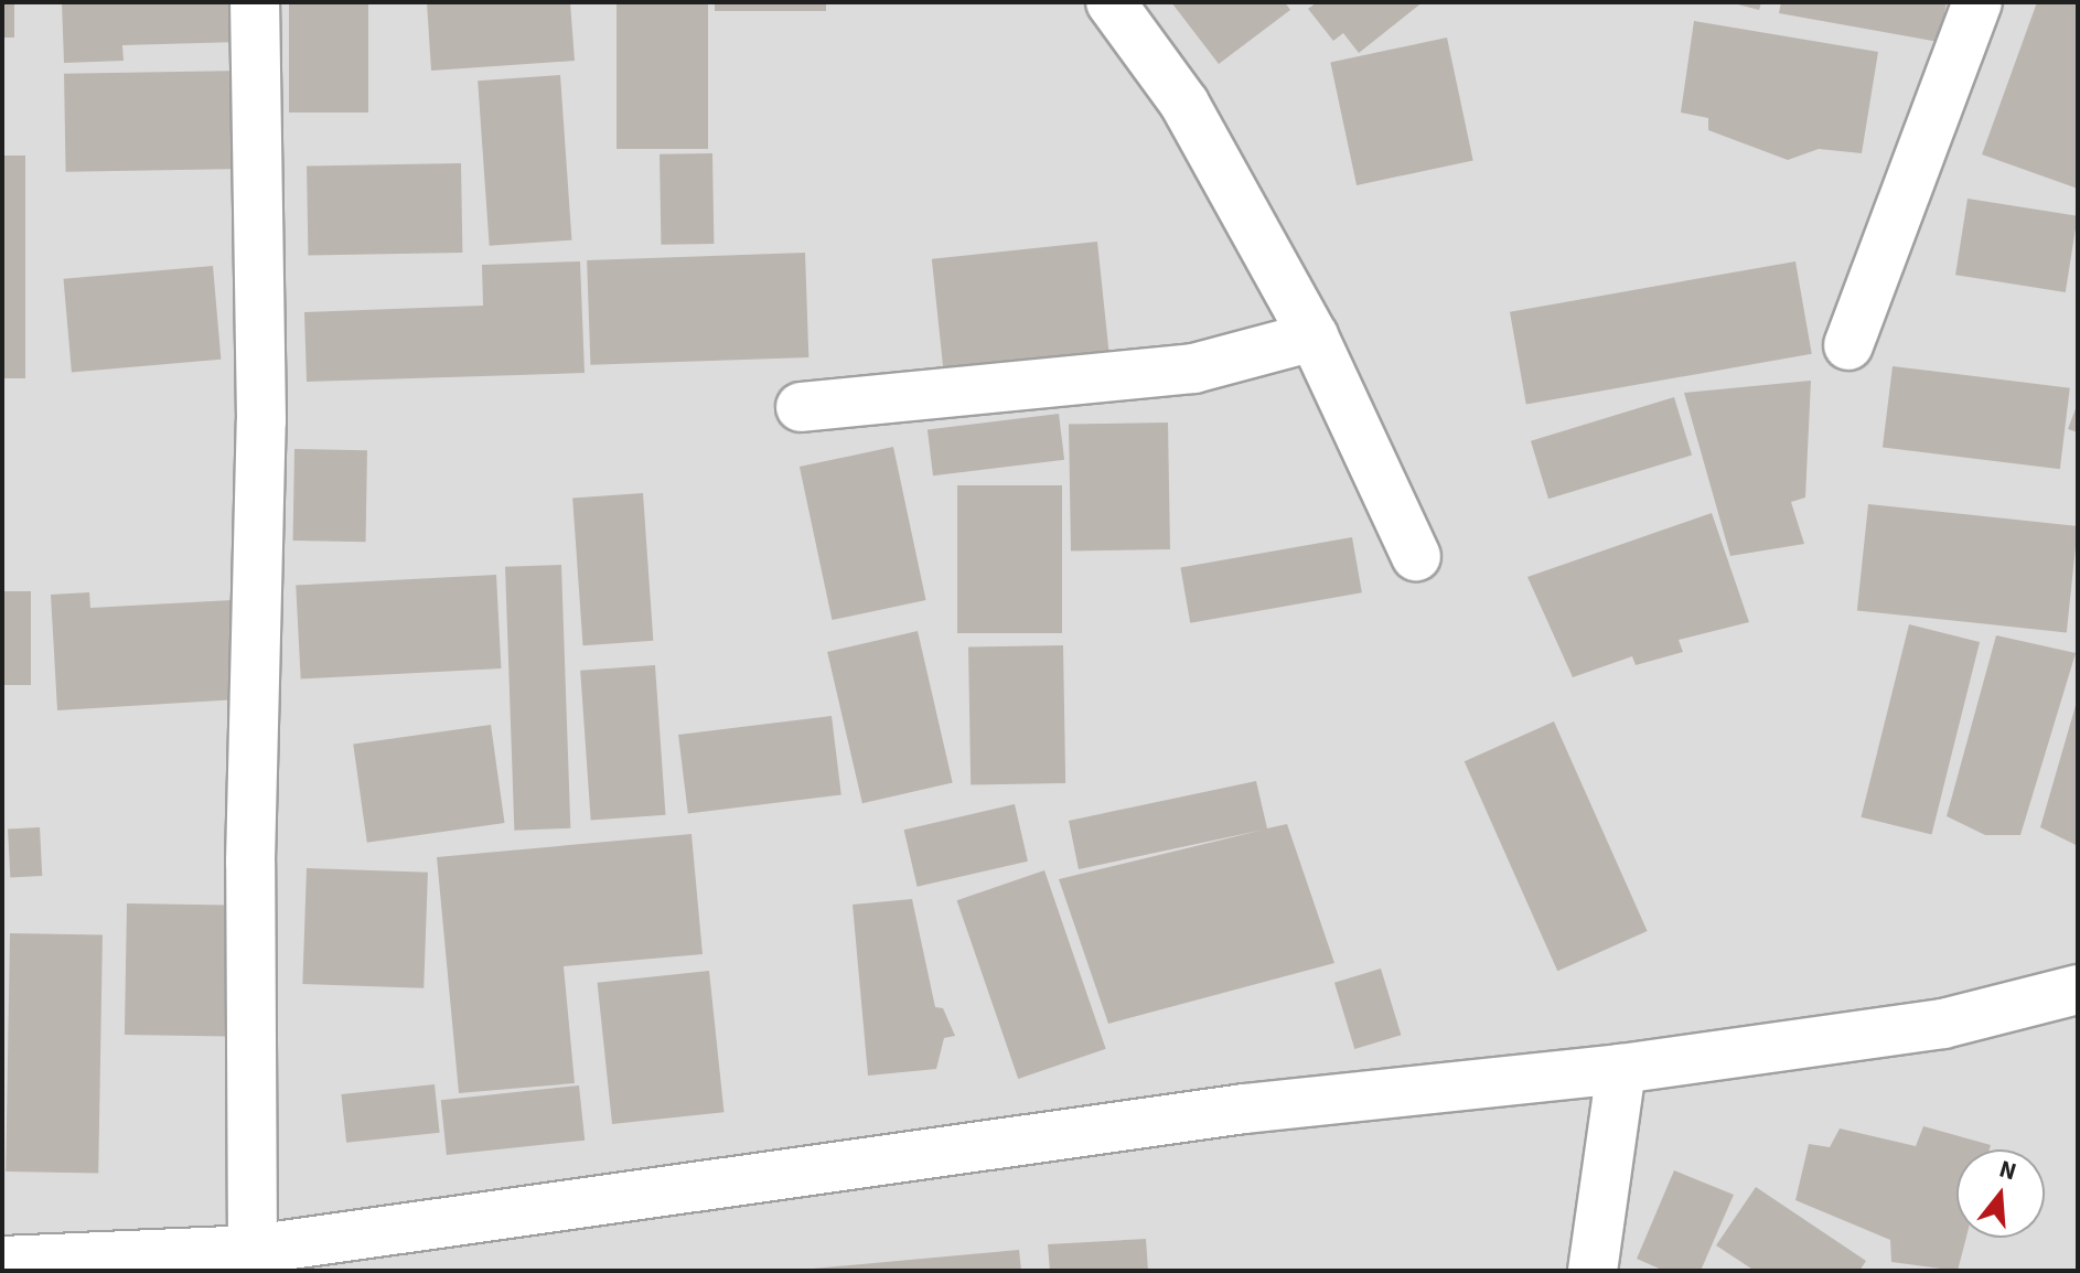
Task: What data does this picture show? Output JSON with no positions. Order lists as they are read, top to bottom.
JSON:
{
  "north": "top"
}
